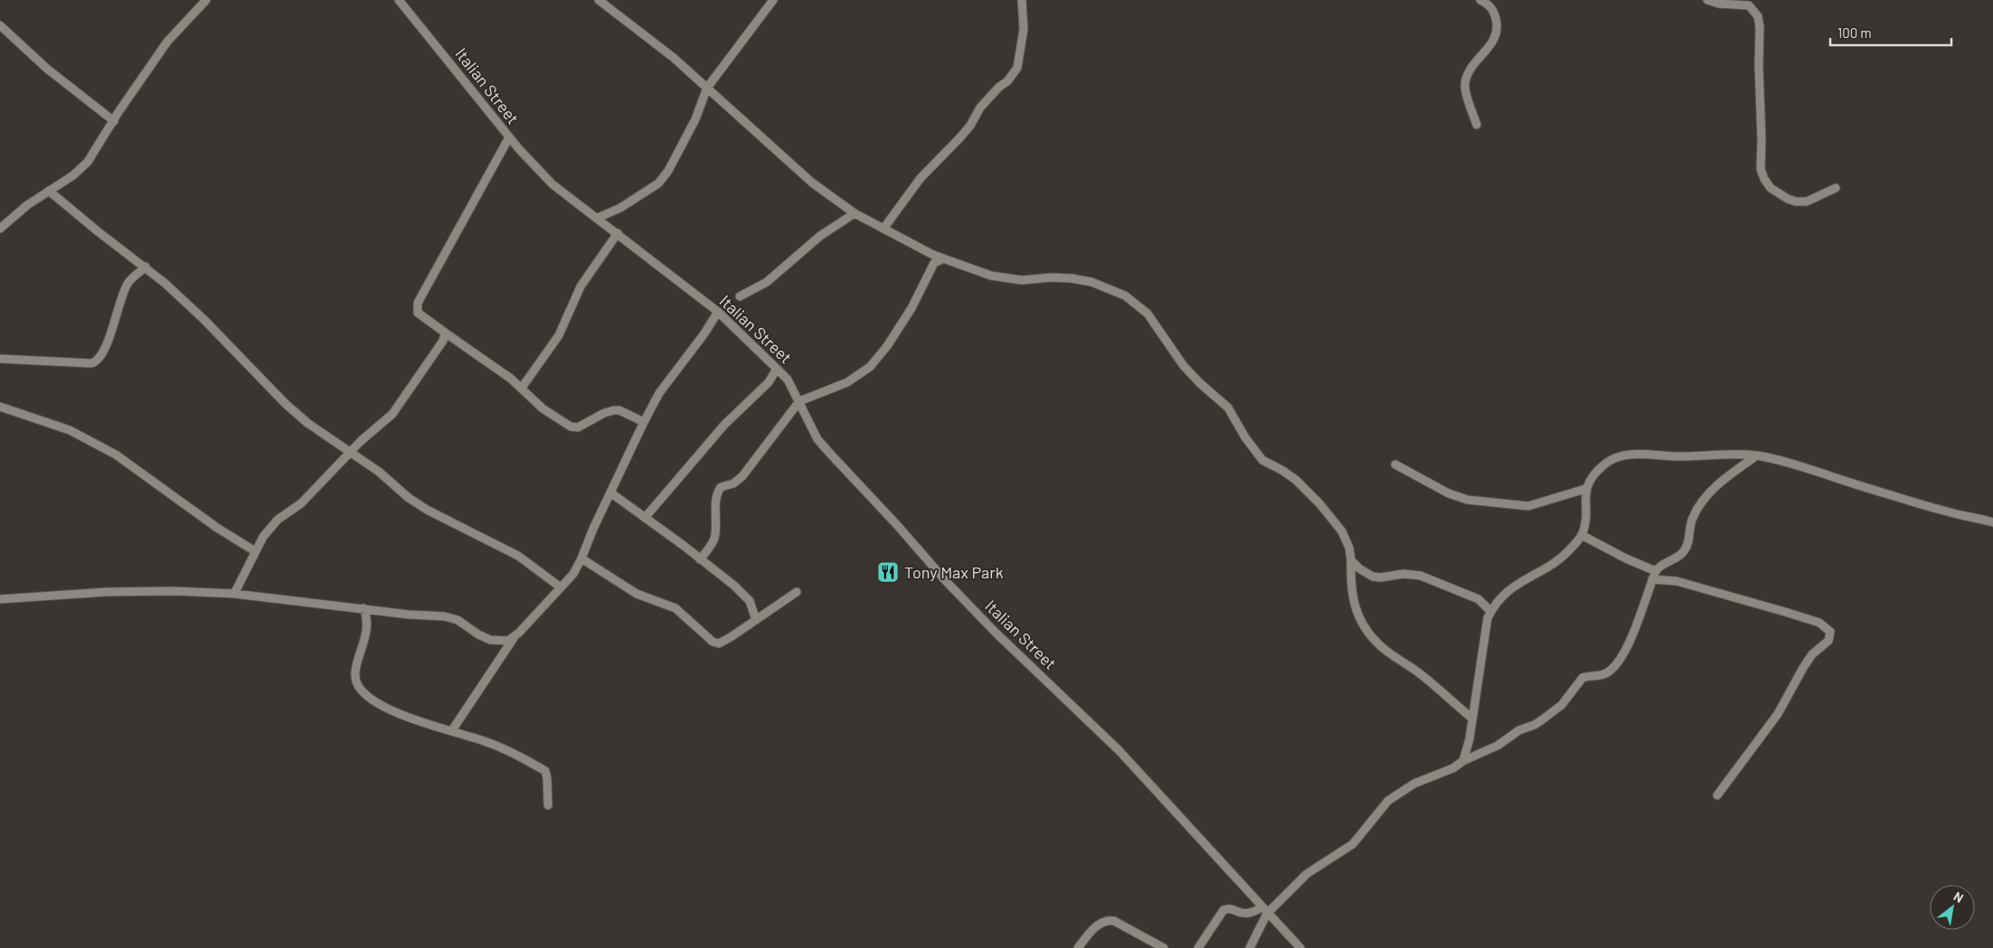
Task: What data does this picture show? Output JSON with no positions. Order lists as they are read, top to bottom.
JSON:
{
  "streets": {
    "street": ["Italian Street"]
  },
  "places": {
    "restaurant": ["Tony Max Park"]
  },
  "scale_bar": "100 m",
  "north": "top right"
}
